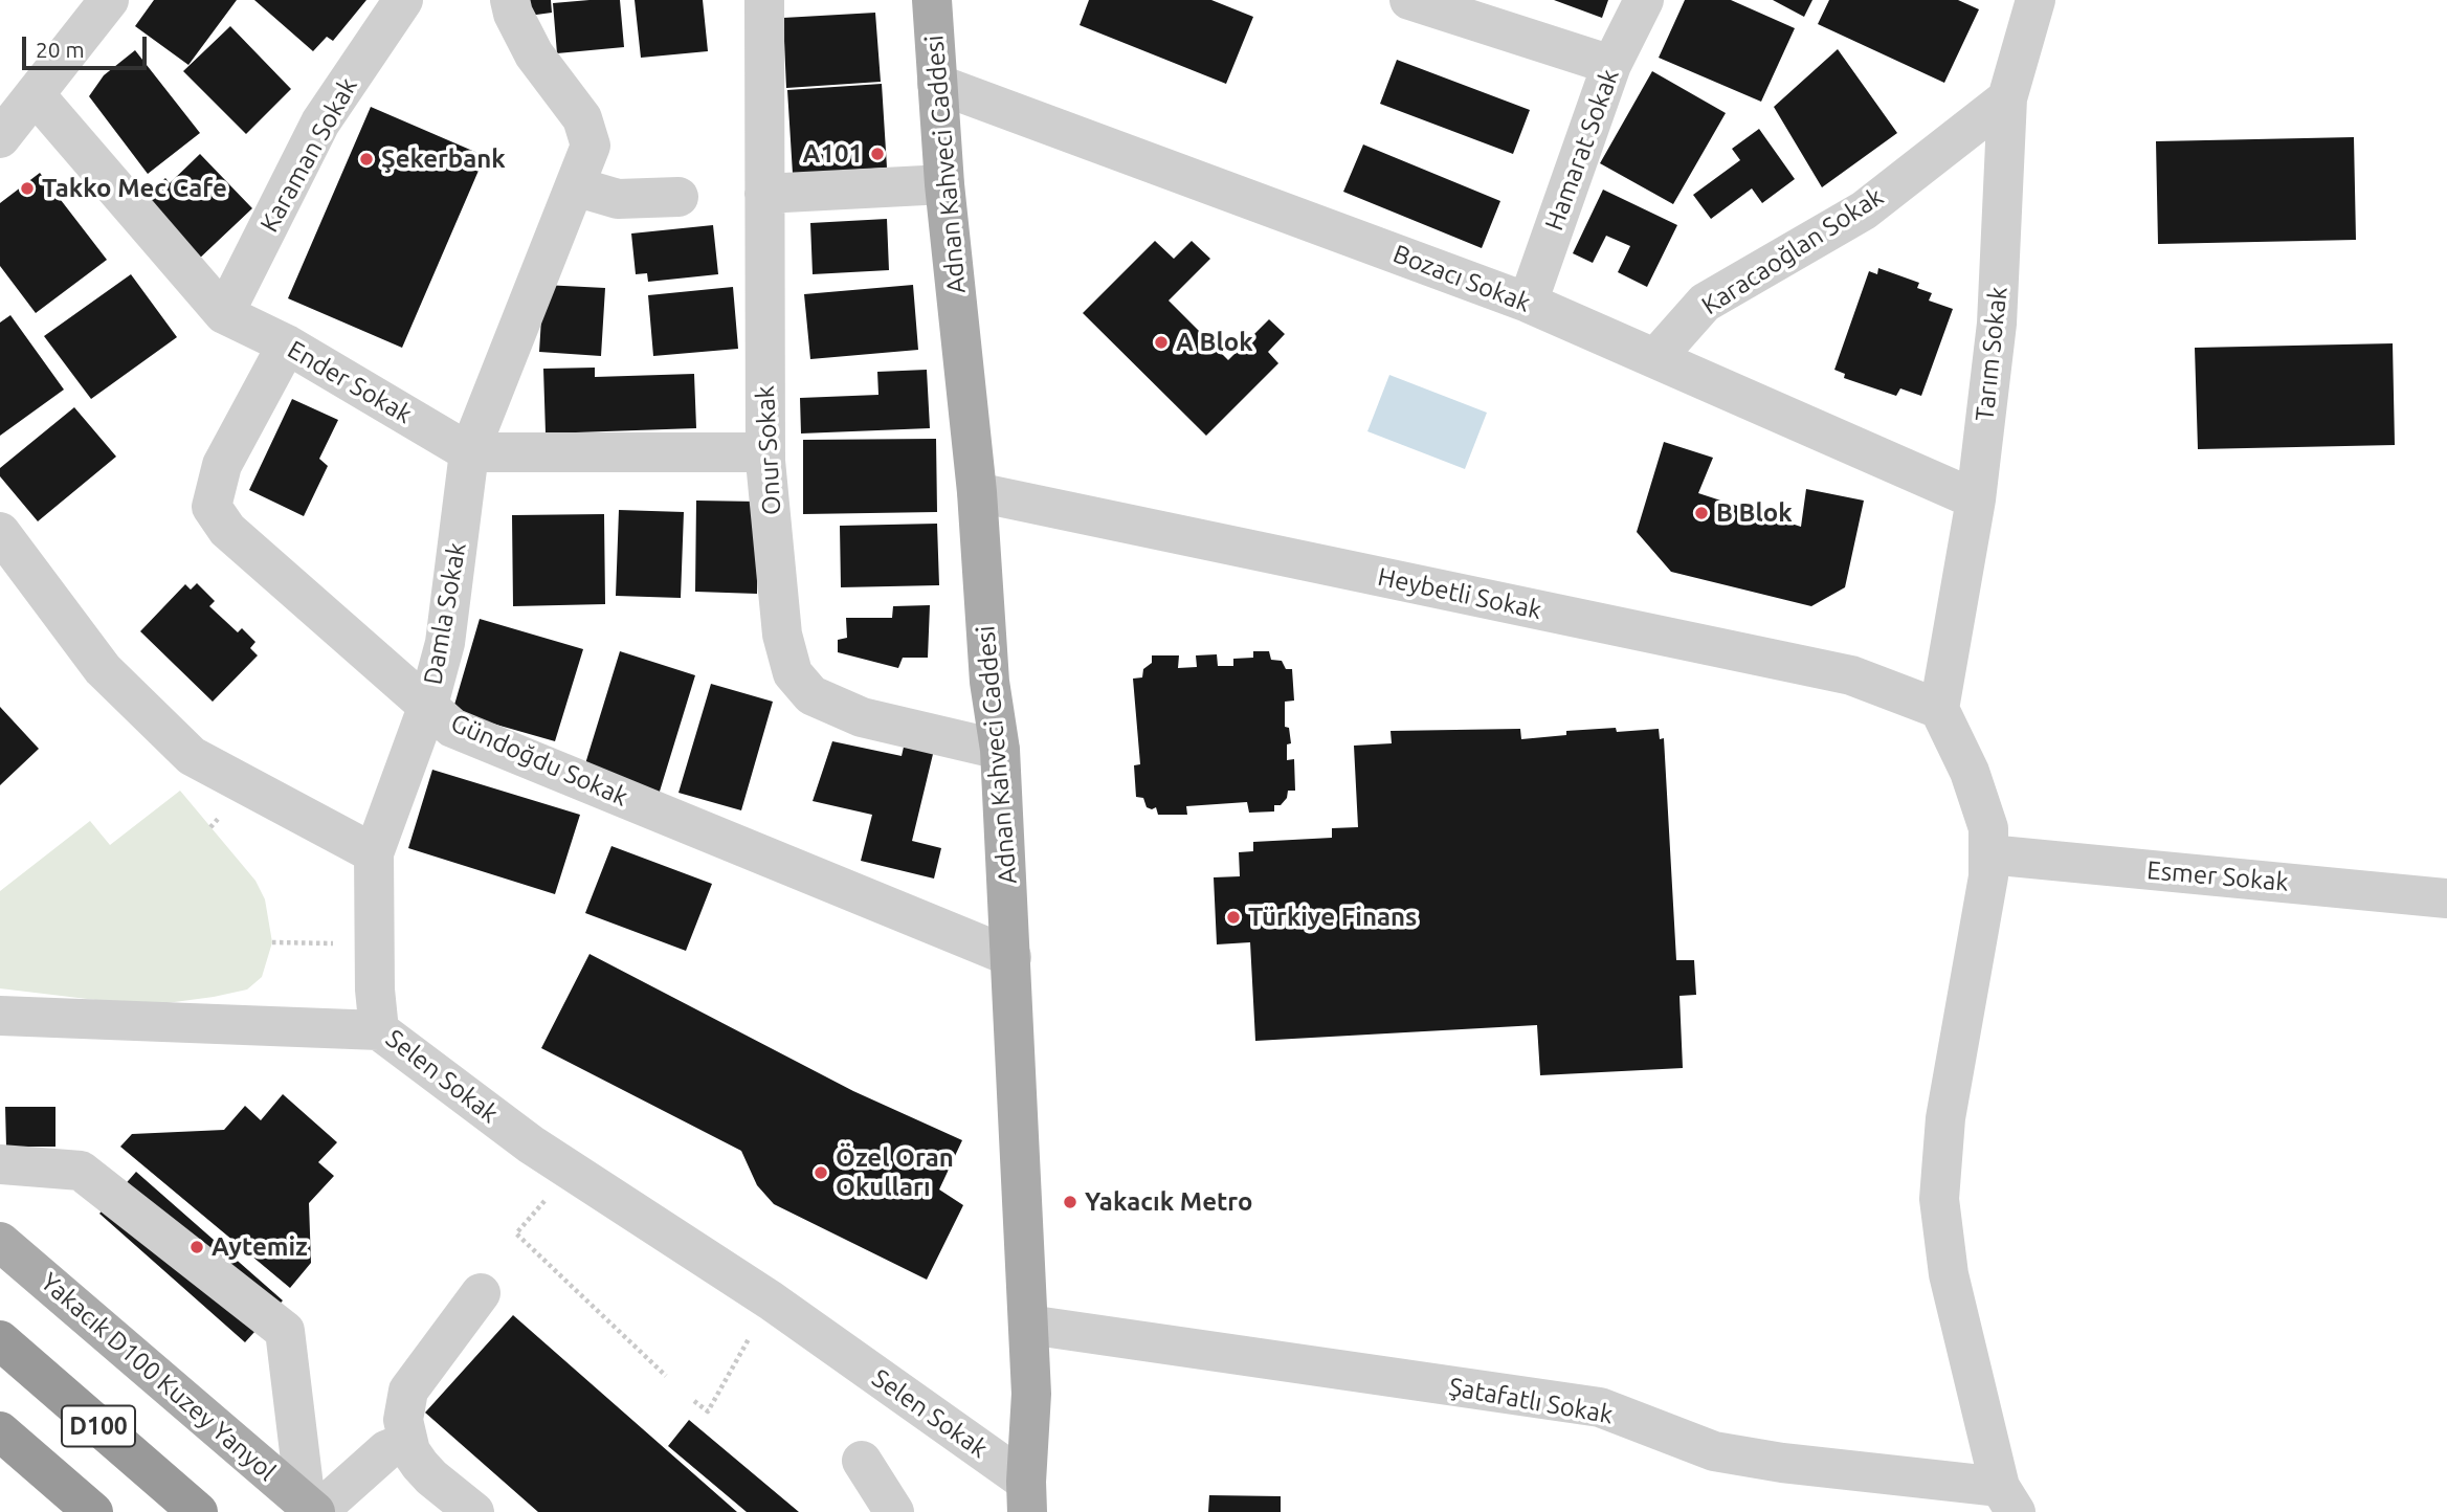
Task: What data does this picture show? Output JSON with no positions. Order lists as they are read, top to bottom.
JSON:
{
  "streets": {
    "highway": ["D100"],
    "main road": ["Adnan Kahveci Caddesi", "Yakacık D100 Kuzey Yanyol"],
    "street": [
      "Hamarat Sokak",
      "Karaman Sokak",
      "Karacaoğlan Sokak",
      "Bozacı Sokak",
      "Tarım Sokak",
      "Ender Sokak",
      "Onur Sokak",
      "Heybetli Sokak",
      "Damla Sokak",
      "Gündoğdu Sokak",
      "Esmer Sokak",
      "Selen Sokak",
      "Şatafatlı Sokak"
    ]
  },
  "crossings": [
    ["Hamarat Sokak", "Bozacı Sokak"],
    ["Karaman Sokak", "Ender Sokak"],
    ["Adnan Kahveci Caddesi", "Bozacı Sokak"],
    ["Adnan Kahveci Caddesi", "Onur Sokak"],
    ["Adnan Kahveci Caddesi", "Heybetli Sokak"],
    ["Adnan Kahveci Caddesi", "Gündoğdu Sokak"],
    ["Adnan Kahveci Caddesi", "Selen Sokak"],
    ["Adnan Kahveci Caddesi", "Şatafatlı Sokak"],
    ["Karacaoğlan Sokak", "Bozacı Sokak"],
    ["Karacaoğlan Sokak", "Tarım Sokak"],
    ["Bozacı Sokak", "Tarım Sokak"],
    ["Tarım Sokak", "Heybetli Sokak"],
    ["Ender Sokak", "Damla Sokak"],
    ["Ender Sokak", "Gündoğdu Sokak"],
    ["Damla Sokak", "Gündoğdu Sokak"],
    ["Damla Sokak", "Selen Sokak"]
  ],
  "places": [
    "A101",
    "Şekerbank",
    "Takko Mec Cafe",
    "A Blok",
    "B Blok",
    "Türkiye Finans",
    "Özel Oran Okulları",
    "Yakacık Metro",
    "Aytemiz"
  ],
  "scale_bar": "20 m"
}
